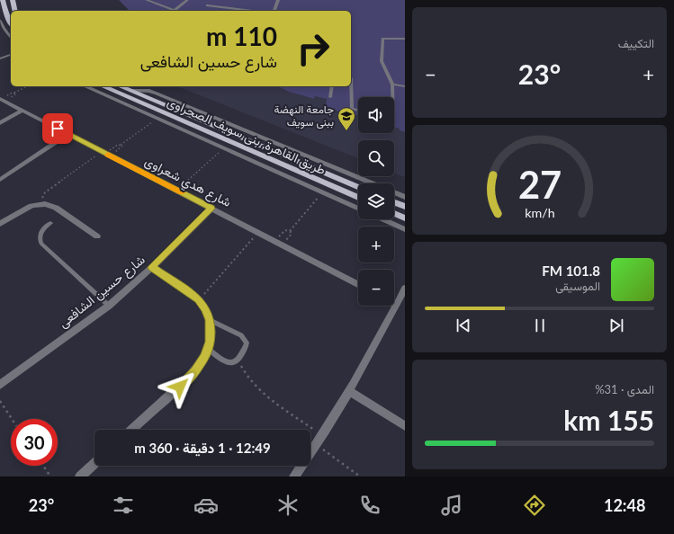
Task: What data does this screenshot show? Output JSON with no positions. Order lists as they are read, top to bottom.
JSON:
{
  "streets": {
    "main road": ["طريق القاهرة, بنى سويف الصحراوى"],
    "street": ["شارع هدي شعراوى", "شارع حسين الشافعى"]
  },
  "crossings": [
    ["شارع هدي شعراوى", "شارع حسين الشافعى"]
  ],
  "places": {
    "school or university": ["جامعة النهضة ببنى سويف"]
  },
  "page": {
    "tile": [
      "التكييف",
      ["المدى · 31%", "155 km"]
    ],
    "turn": ["110 m", "شارع حسين الشافعى"],
    "heat": ["−", "23°", "+"],
    "map_buttons": ["+", "−"],
    "song": ["101.8 FM", "الموسيقى"],
    "limit": "30",
    "trip": "12:49 · 1 دقيقة · 360 m",
    "tabs": ["12:48", "23°"],
    "gauge": ["27", "km/h"]
  }
}
